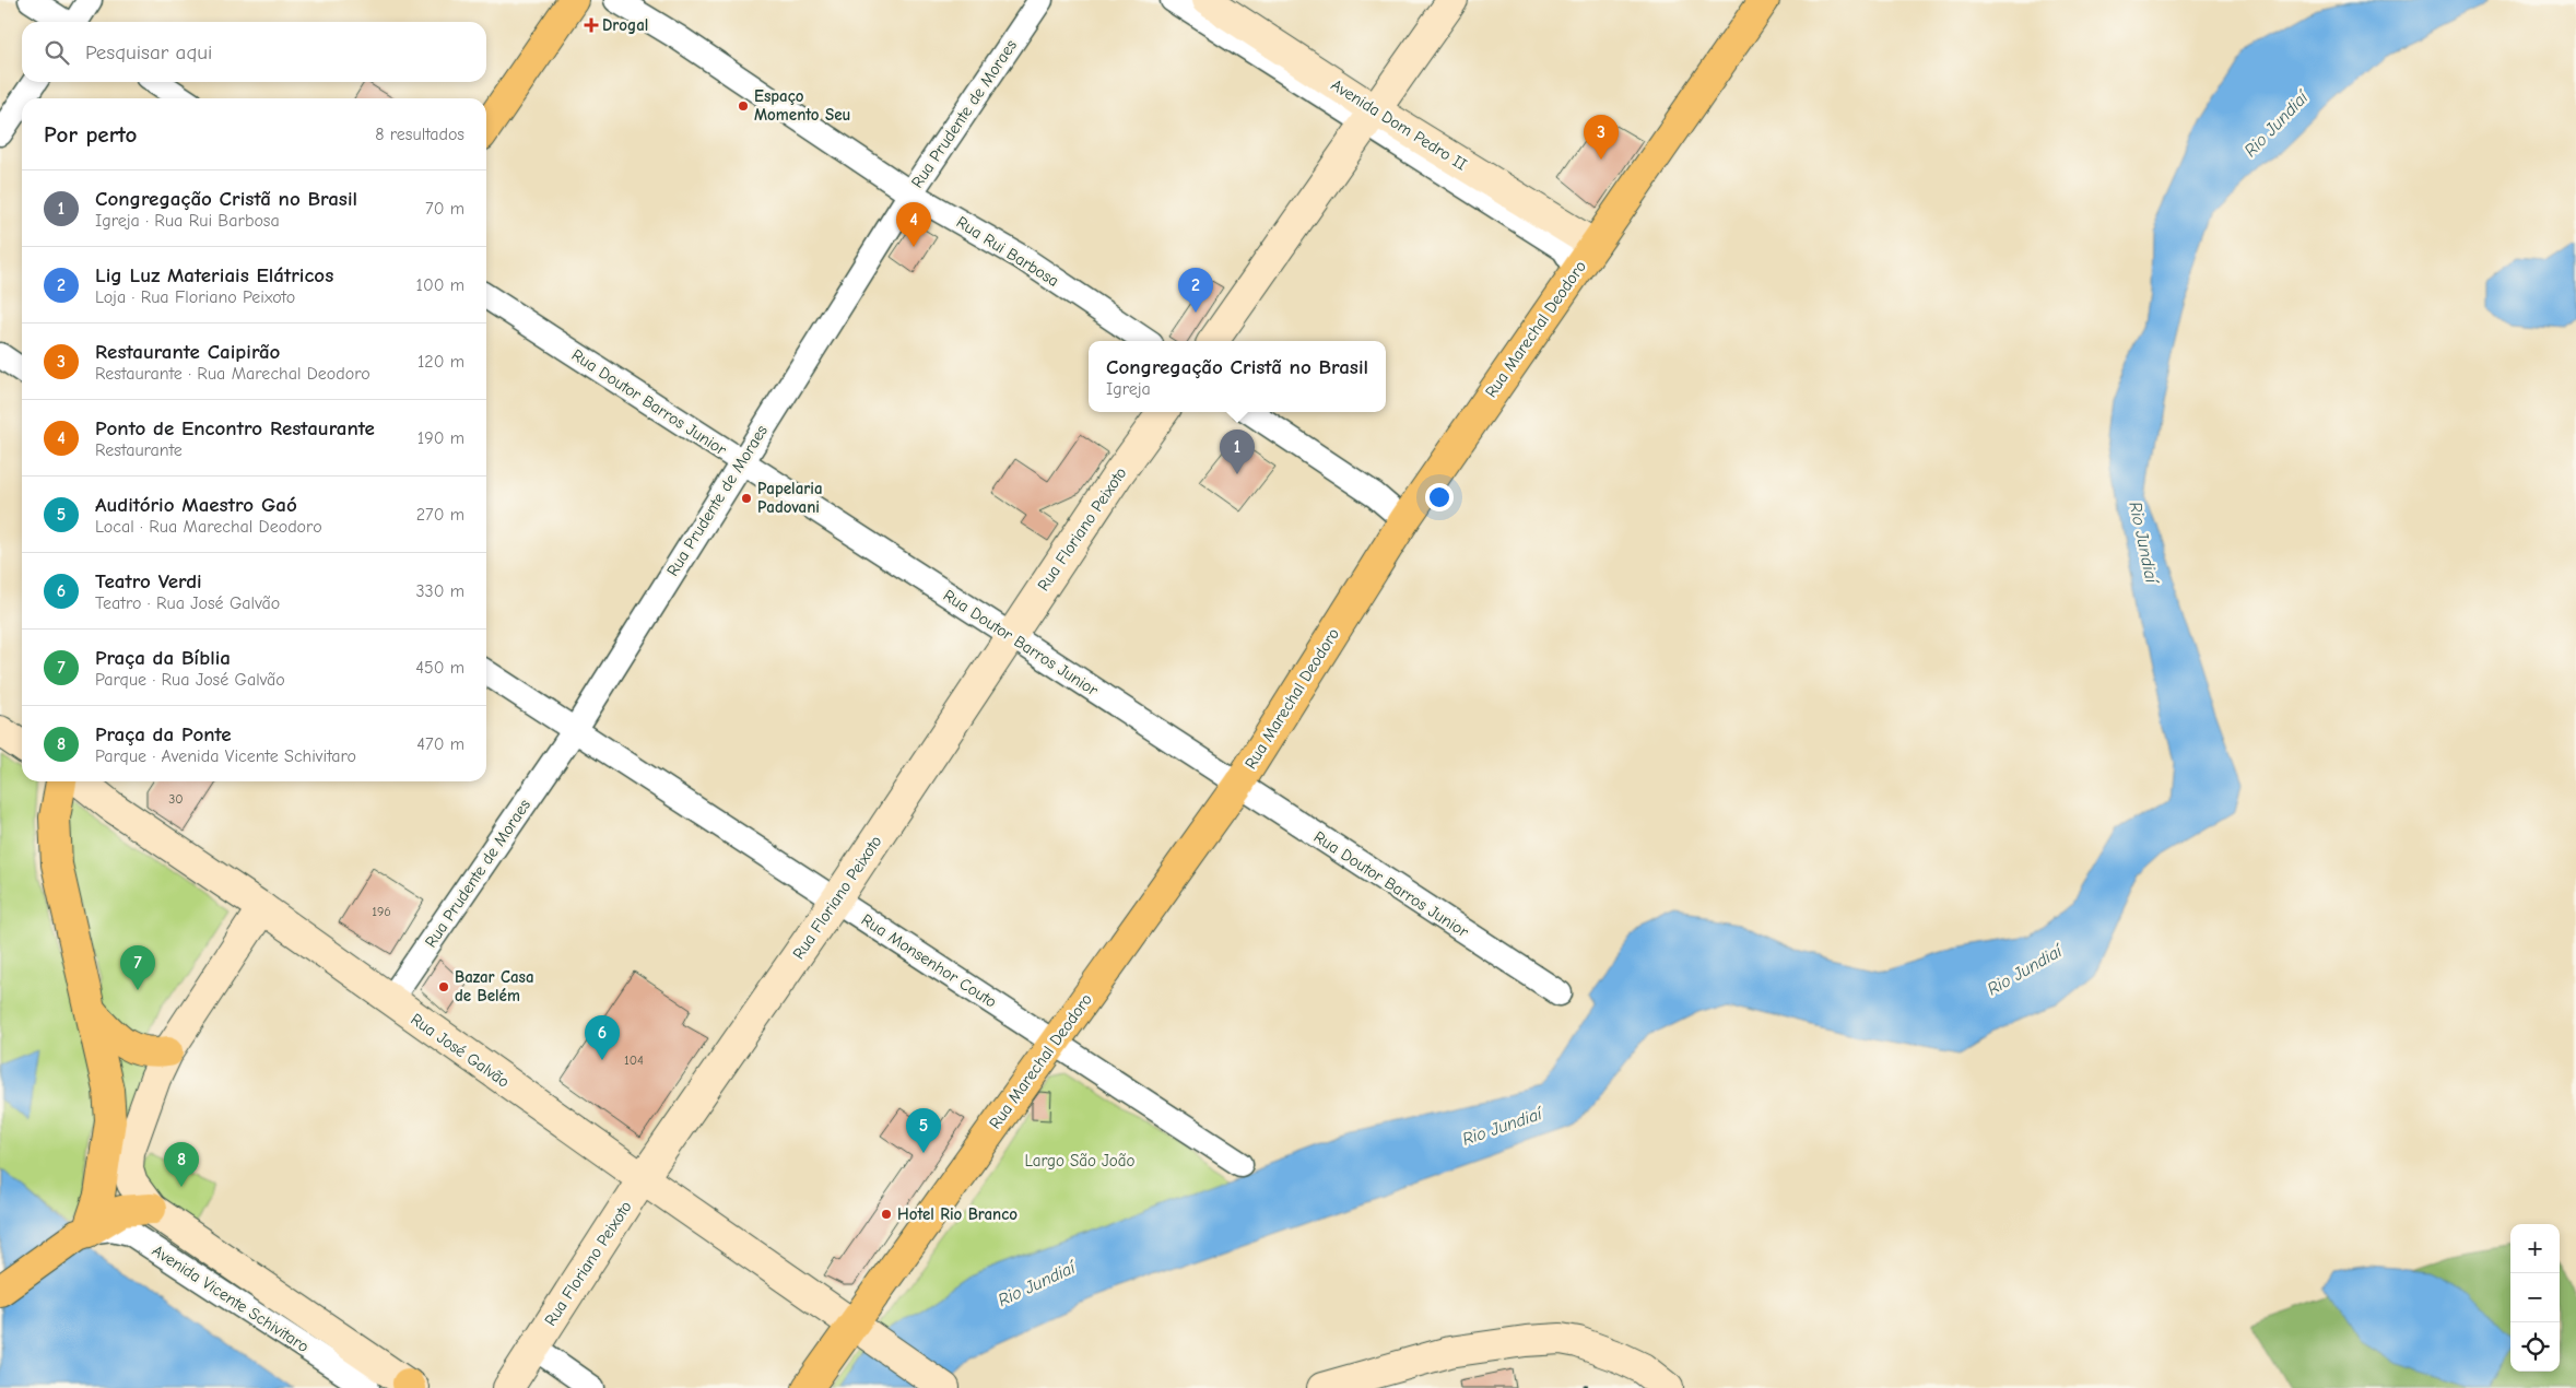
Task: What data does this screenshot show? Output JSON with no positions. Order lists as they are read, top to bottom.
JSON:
{
  "streets": {
    "main road": [
      "Avenida Dom Pedro II",
      "Rua Marechal Deodoro",
      "Rua Floriano Peixoto",
      "Rua José Galvão",
      "Avenida Vicente Schivitaro"
    ],
    "street": [
      "Rua Prudente de Moraes",
      "Rua Rui Barbosa",
      "Rua Doutor Barros Junior",
      "Rua Monsenhor Couto"
    ]
  },
  "crossings": [
    ["Rua Prudente de Moraes", "Rua Rui Barbosa"],
    ["Rua Prudente de Moraes", "Rua Doutor Barros Junior"],
    ["Rua Prudente de Moraes", "Rua Monsenhor Couto"],
    ["Rua Prudente de Moraes", "Rua José Galvão"],
    ["Avenida Dom Pedro II", "Rua Marechal Deodoro"],
    ["Rua Marechal Deodoro", "Rua Doutor Barros Junior"],
    ["Rua Marechal Deodoro", "Rua Monsenhor Couto"],
    ["Rua Marechal Deodoro", "Rua José Galvão"],
    ["Rua Doutor Barros Junior", "Rua Floriano Peixoto"],
    ["Rua Floriano Peixoto", "Rua Monsenhor Couto"],
    ["Rua Floriano Peixoto", "Rua José Galvão"],
    ["Rua José Galvão", "Avenida Vicente Schivitaro"]
  ],
  "water": ["Rio Jundiaí"],
  "parks": ["Largo São João"],
  "places": {
    "health": ["Drogal"],
    "other": [
      "Espaço Momento Seu",
      "Papelaria Padovani",
      "Bazar Casa de Belém",
      "Hotel Rio Branco"
    ]
  },
  "house_numbers": ["30", "196", "104"],
  "page": {
    "search": "Pesquisar aqui",
    "heading": ["Por perto", "8 resultados"],
    "pins": [
      "3",
      "4",
      "2",
      "1",
      "7",
      "6",
      "5",
      "8"
    ],
    "list": [
      {
        "mark": "1",
        "name": "Congregação Cristã no Brasil",
        "note": "Igreja · Rua Rui Barbosa",
        "value": "70 m"
      },
      {
        "mark": "2",
        "name": "Lig Luz Materiais Elátricos",
        "note": "Loja · Rua Floriano Peixoto",
        "value": "100 m"
      },
      {
        "mark": "3",
        "name": "Restaurante Caipirão",
        "note": "Restaurante · Rua Marechal Deodoro",
        "value": "120 m"
      },
      {
        "mark": "4",
        "name": "Ponto de Encontro Restaurante",
        "note": "Restaurante",
        "value": "190 m"
      },
      {
        "mark": "5",
        "name": "Auditório Maestro Gaó",
        "note": "Local · Rua Marechal Deodoro",
        "value": "270 m"
      },
      {
        "mark": "6",
        "name": "Teatro Verdi",
        "note": "Teatro · Rua José Galvão",
        "value": "330 m"
      },
      {
        "mark": "7",
        "name": "Praça da Bíblia",
        "note": "Parque · Rua José Galvão",
        "value": "450 m"
      },
      {
        "mark": "8",
        "name": "Praça da Ponte",
        "note": "Parque · Avenida Vicente Schivitaro",
        "value": "470 m"
      }
    ],
    "popup": ["Congregação Cristã no Brasil", "Igreja"],
    "map_buttons": ["+", "−"]
  }
}
